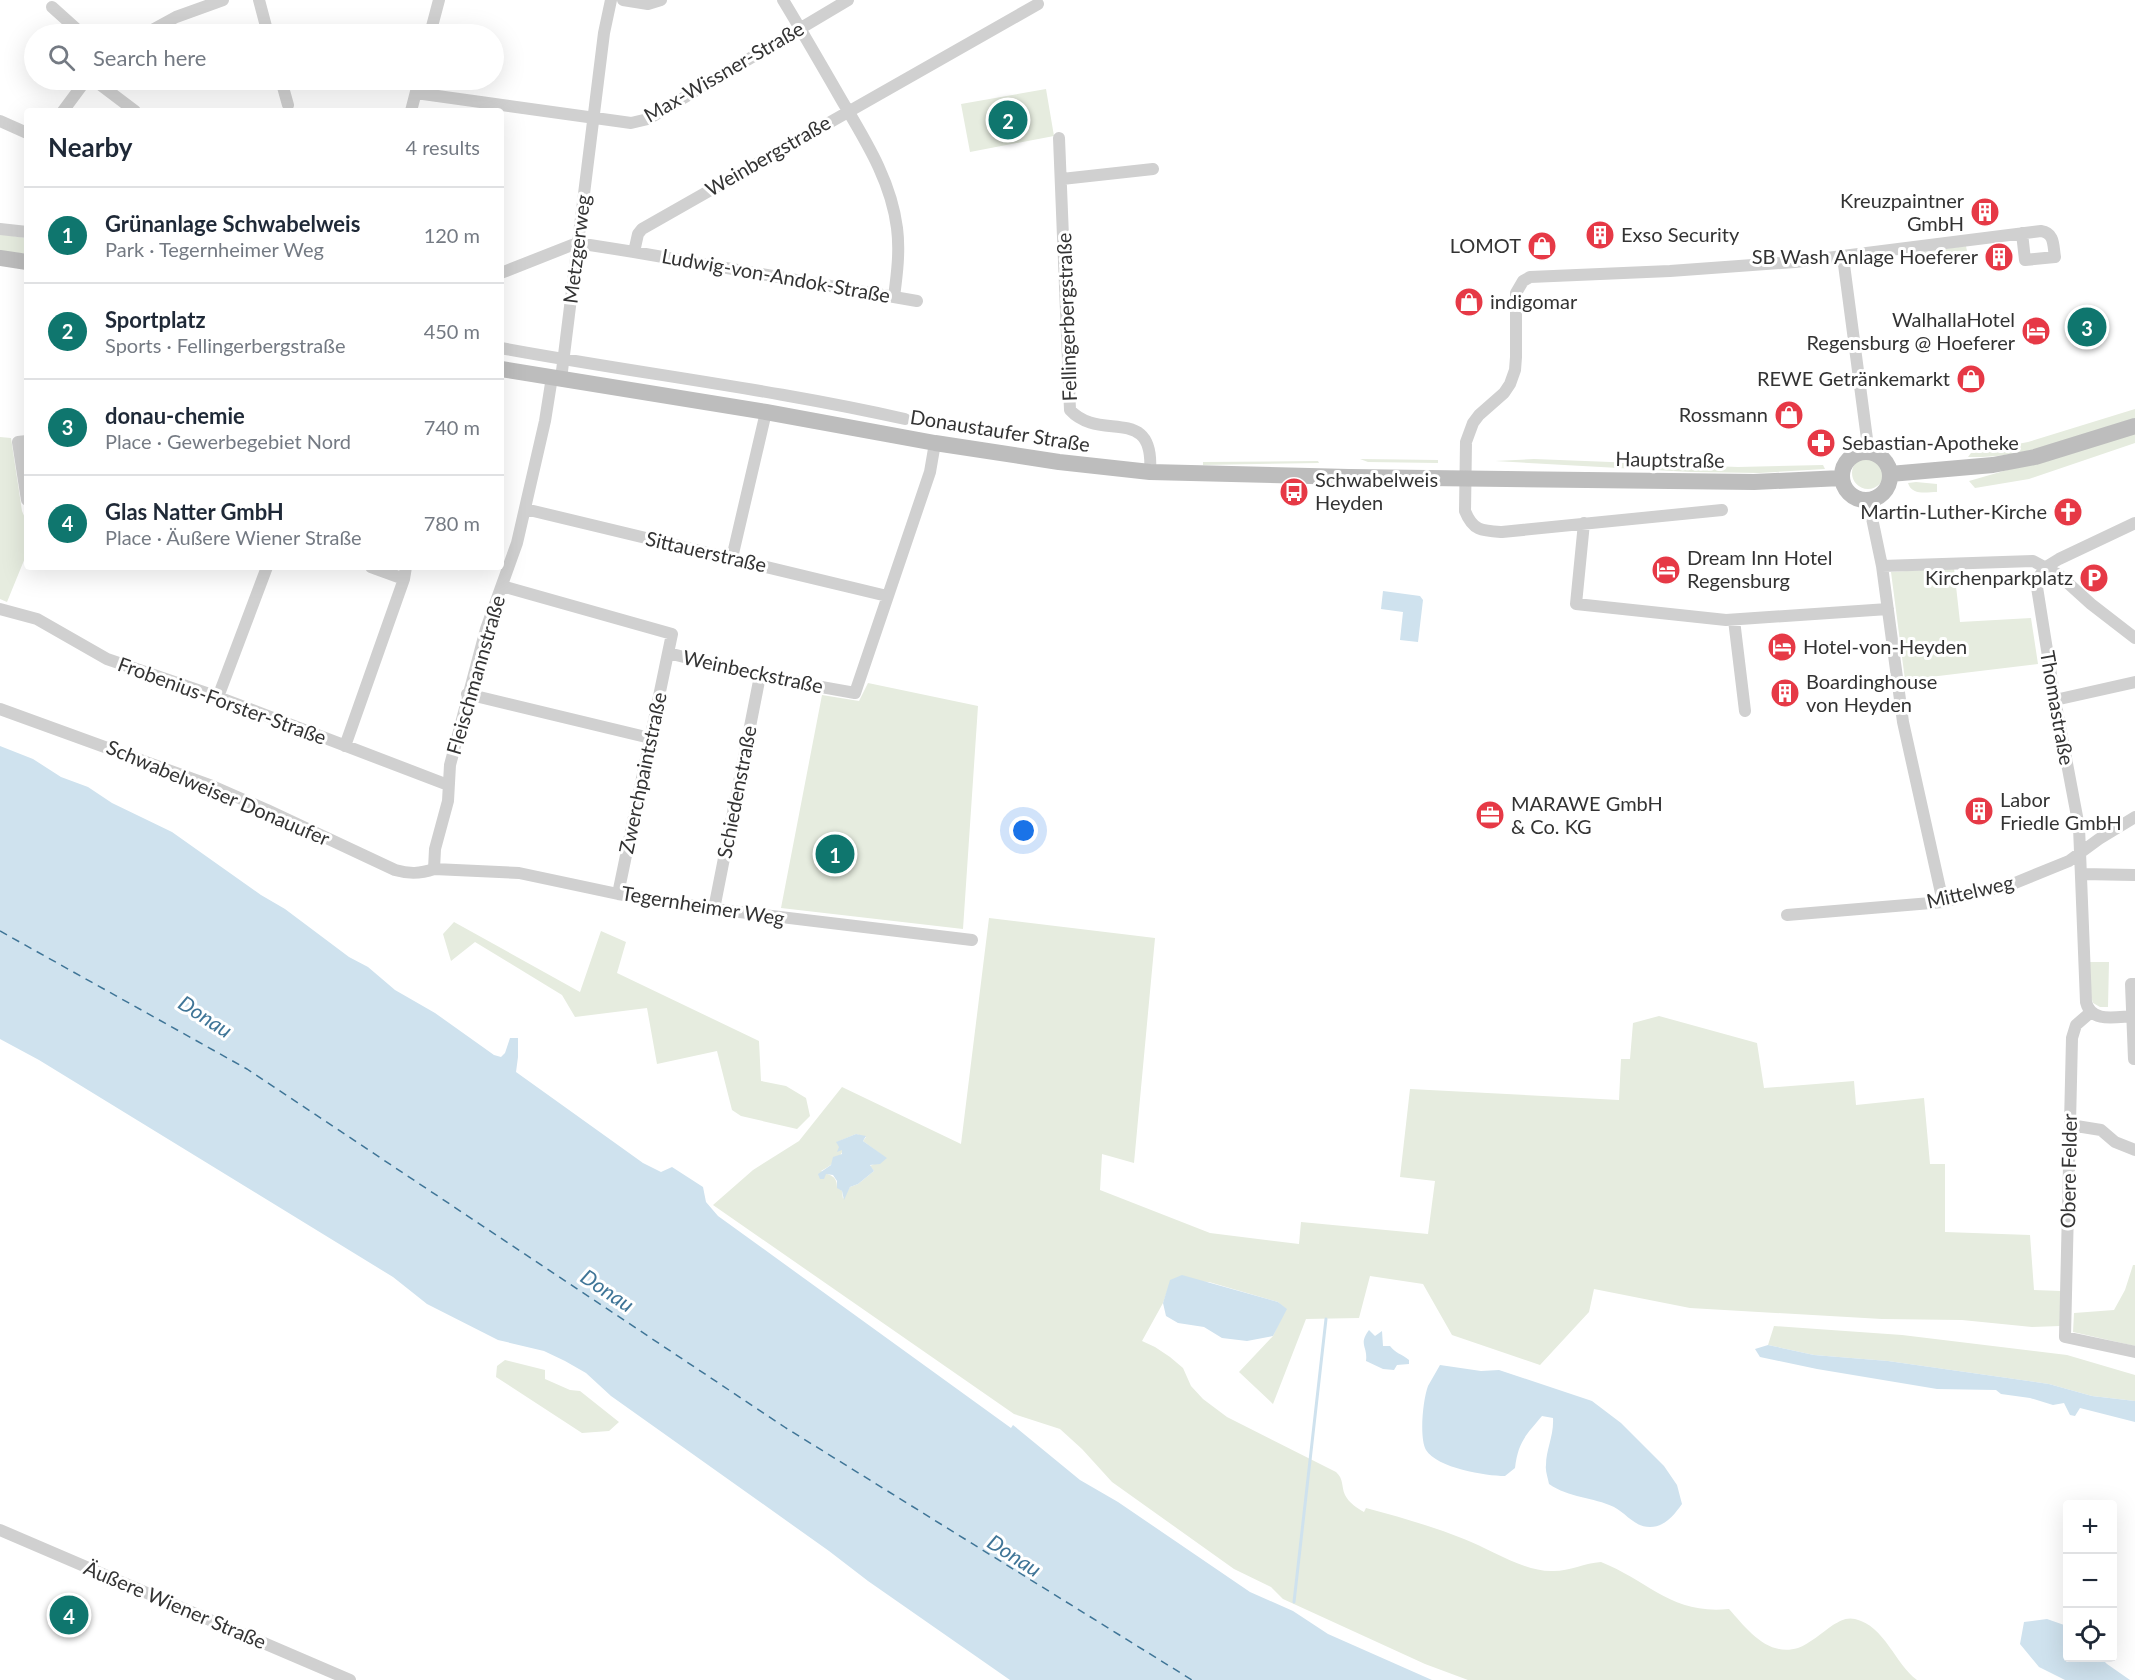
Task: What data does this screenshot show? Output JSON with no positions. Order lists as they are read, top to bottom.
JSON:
{
  "streets": {
    "main road": ["Donaustaufer Straße", "Hauptstraße"],
    "street": [
      "Max-Wissner-Straße",
      "Weinbergstraße",
      "Metzgerweg",
      "Ludwig-von-Andok-Straße",
      "Fellingerbergstraße",
      "Sittauerstraße",
      "Weinbeckstraße",
      "Fleischmannstraße",
      "Frobenius-Forster-Straße",
      "Thomastraße",
      "Zwerchpaintstraße",
      "Schiedenstraße",
      "Schwabelweiser Donauufer",
      "Mittelweg",
      "Tegernheimer Weg",
      "Obere Felder",
      "Äußere Wiener Straße"
    ]
  },
  "crossings": [
    ["Max-Wissner-Straße", "Metzgerweg"],
    ["Weinbergstraße", "Ludwig-von-Andok-Straße"],
    ["Metzgerweg", "Donaustaufer Straße"],
    ["Metzgerweg", "Fleischmannstraße"],
    ["Fellingerbergstraße", "Donaustaufer Straße"],
    ["Donaustaufer Straße", "Hauptstraße"],
    ["Donaustaufer Straße", "Fleischmannstraße"],
    ["Sittauerstraße", "Weinbeckstraße"],
    ["Sittauerstraße", "Fleischmannstraße"],
    ["Weinbeckstraße", "Fleischmannstraße"],
    ["Weinbeckstraße", "Zwerchpaintstraße"],
    ["Weinbeckstraße", "Schiedenstraße"],
    ["Fleischmannstraße", "Frobenius-Forster-Straße"],
    ["Fleischmannstraße", "Schwabelweiser Donauufer"],
    ["Fleischmannstraße", "Tegernheimer Weg"],
    ["Thomastraße", "Mittelweg"],
    ["Zwerchpaintstraße", "Tegernheimer Weg"],
    ["Schiedenstraße", "Tegernheimer Weg"],
    ["Schwabelweiser Donauufer", "Tegernheimer Weg"]
  ],
  "water": ["Donau"],
  "places": {
    "building": [
      "Kreuzpaintner GmbH",
      "Exso Security",
      "SB Wash Anlage Hoeferer",
      "Boardinghouse von Heyden",
      "Labor Friedle GmbH"
    ],
    "shop": [
      "LOMOT",
      "indigomar",
      "REWE Getränkemarkt",
      "Rossmann"
    ],
    "hotel": ["WalhallaHotel Regensburg @ Hoeferer", "Dream Inn Hotel Regensburg", "Hotel-von-Heyden"],
    "pharmacy": ["Sebastian-Apotheke"],
    "bus stop": ["Schwabelweis Heyden"],
    "church": ["Martin-Luther-Kirche"],
    "parking": ["Kirchenparkplatz"],
    "office": ["MARAWE GmbH & Co. KG"]
  },
  "page": {
    "search": "Search here",
    "pins": [
      "2",
      "3",
      "1",
      "4"
    ],
    "heading": ["Nearby", "4 results"],
    "list": [
      {
        "mark": "1",
        "name": "Grünanlage Schwabelweis",
        "note": "Park · Tegernheimer Weg",
        "value": "120 m"
      },
      {
        "mark": "2",
        "name": "Sportplatz",
        "note": "Sports · Fellingerbergstraße",
        "value": "450 m"
      },
      {
        "mark": "3",
        "name": "donau-chemie",
        "note": "Place · Gewerbegebiet Nord",
        "value": "740 m"
      },
      {
        "mark": "4",
        "name": "Glas Natter GmbH",
        "note": "Place · Äußere Wiener Straße",
        "value": "780 m"
      }
    ],
    "map_buttons": ["+", "−"]
  }
}
